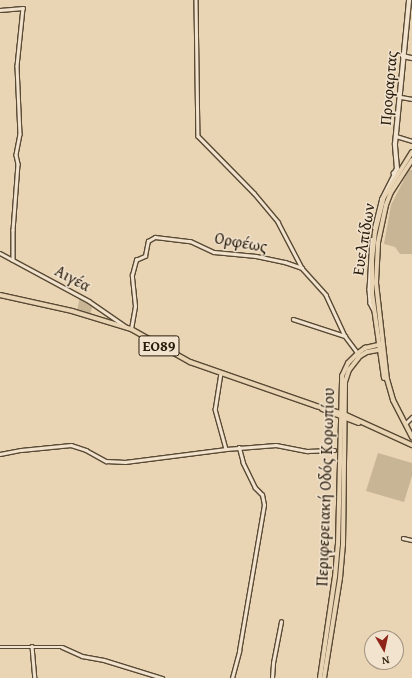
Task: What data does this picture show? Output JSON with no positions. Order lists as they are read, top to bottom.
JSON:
{
  "streets": {
    "main road": ["ΕΟ89", "Περιφερειακή Οδός Κορωπίου"],
    "street": ["Προφαρτας", "Ορφέως", "Αιγέα"]
  },
  "crossings": [
    ["Ορφέως", "Αιγέα"],
    ["Ορφέως", "ΕΟ89"],
    ["Ορφέως", "Περιφερειακή Οδός Κορωπίου"],
    ["Αιγέα", "ΕΟ89"],
    ["ΕΟ89", "Περιφερειακή Οδός Κορωπίου"]
  ],
  "north": "bottom"
}
